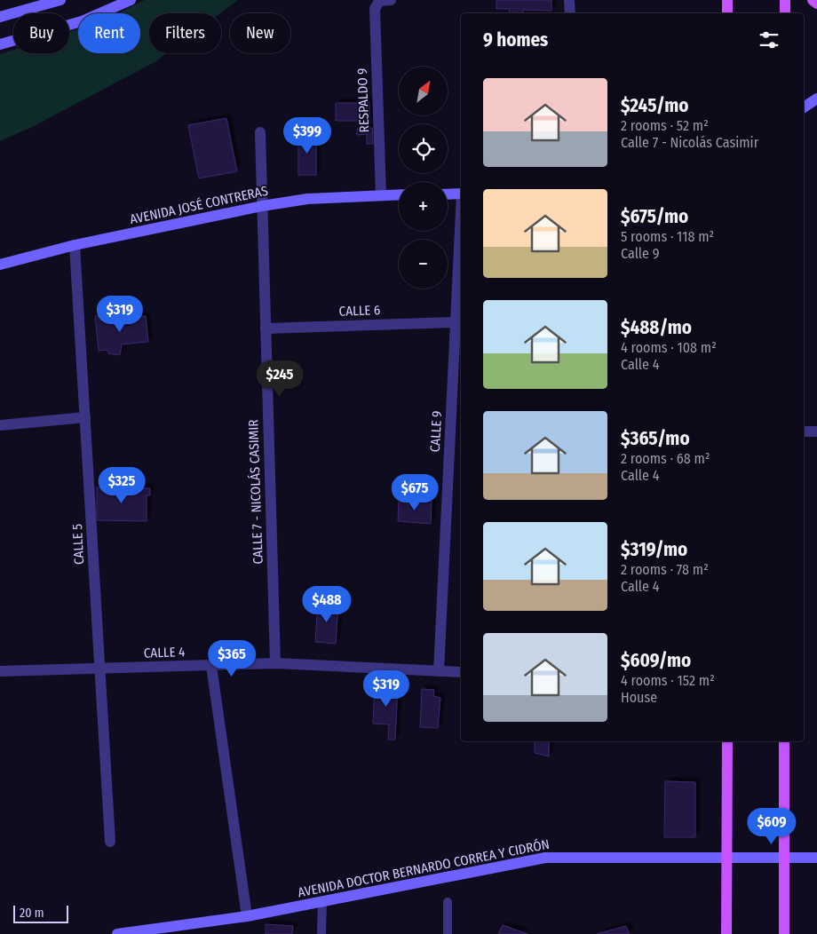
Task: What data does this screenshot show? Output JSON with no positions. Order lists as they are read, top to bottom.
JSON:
{
  "streets": {
    "street": [
      "RESPALDO 9",
      "AVENIDA JOSÉ CONTRERAS",
      "CALLE 6",
      "CALLE 9",
      "CALLE 7 - NICOLÁS CASIMIR",
      "CALLE 5",
      "CALLE 4",
      "AVENIDA DOCTOR BERNARDO CORREA Y CIDRÓN"
    ]
  },
  "crossings": [
    ["RESPALDO 9", "AVENIDA JOSÉ CONTRERAS"],
    ["AVENIDA JOSÉ CONTRERAS", "CALLE 7 - NICOLÁS CASIMIR"],
    ["AVENIDA JOSÉ CONTRERAS", "CALLE 5"],
    ["CALLE 6", "CALLE 9"],
    ["CALLE 6", "CALLE 7 - NICOLÁS CASIMIR"],
    ["CALLE 9", "CALLE 4"],
    ["CALLE 7 - NICOLÁS CASIMIR", "CALLE 4"],
    ["CALLE 5", "CALLE 4"]
  ],
  "scale_bar": "20 m",
  "north": "top right",
  "page": {
    "chip": [
      "Buy",
      "Rent",
      "Filters",
      "New"
    ],
    "heading": "9 homes",
    "map_buttons": ["+", "−"],
    "list": [
      {
        "name": "$245/mo",
        "note": "2 rooms · 52 m² · Calle 7 - Nicolás Casimir"
      },
      {
        "name": "$675/mo",
        "note": "5 rooms · 118 m² · Calle 9"
      },
      {
        "name": "$488/mo",
        "note": "4 rooms · 108 m² · Calle 4"
      },
      {
        "name": "$365/mo",
        "note": "2 rooms · 68 m² · Calle 4"
      },
      {
        "name": "$319/mo",
        "note": "2 rooms · 78 m² · Calle 4"
      },
      {
        "name": "$609/mo",
        "note": "4 rooms · 152 m² · House"
      }
    ],
    "price": [
      "$399",
      "$319",
      "$245",
      "$325",
      "$675",
      "$488",
      "$365",
      "$319",
      "$609"
    ],
    "scale": "20 m"
  }
}
